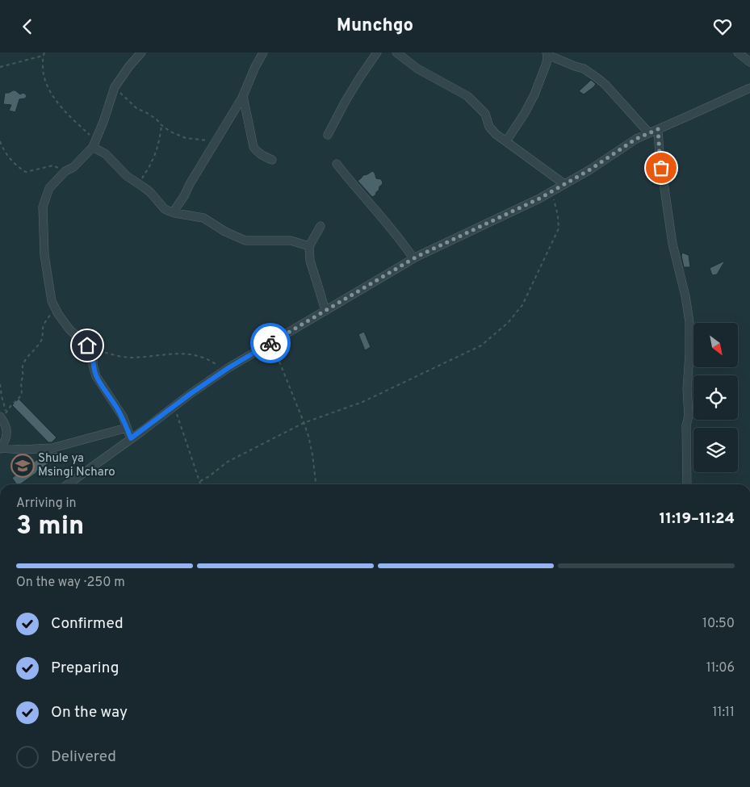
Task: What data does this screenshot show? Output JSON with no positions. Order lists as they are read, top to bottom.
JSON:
{
  "places": {
    "school or university": ["Shule ya Msingi Ncharo"]
  },
  "north": "bottom right",
  "page": {
    "header": "Munchgo",
    "heading": ["3 min", "Arriving in", "11:19–11:24"],
    "bar": "On the way · 250 m",
    "list": [
      ["Confirmed", "10:50"],
      ["Preparing", "11:06"],
      ["On the way", "11:11"],
      "Delivered"
    ]
  }
}
